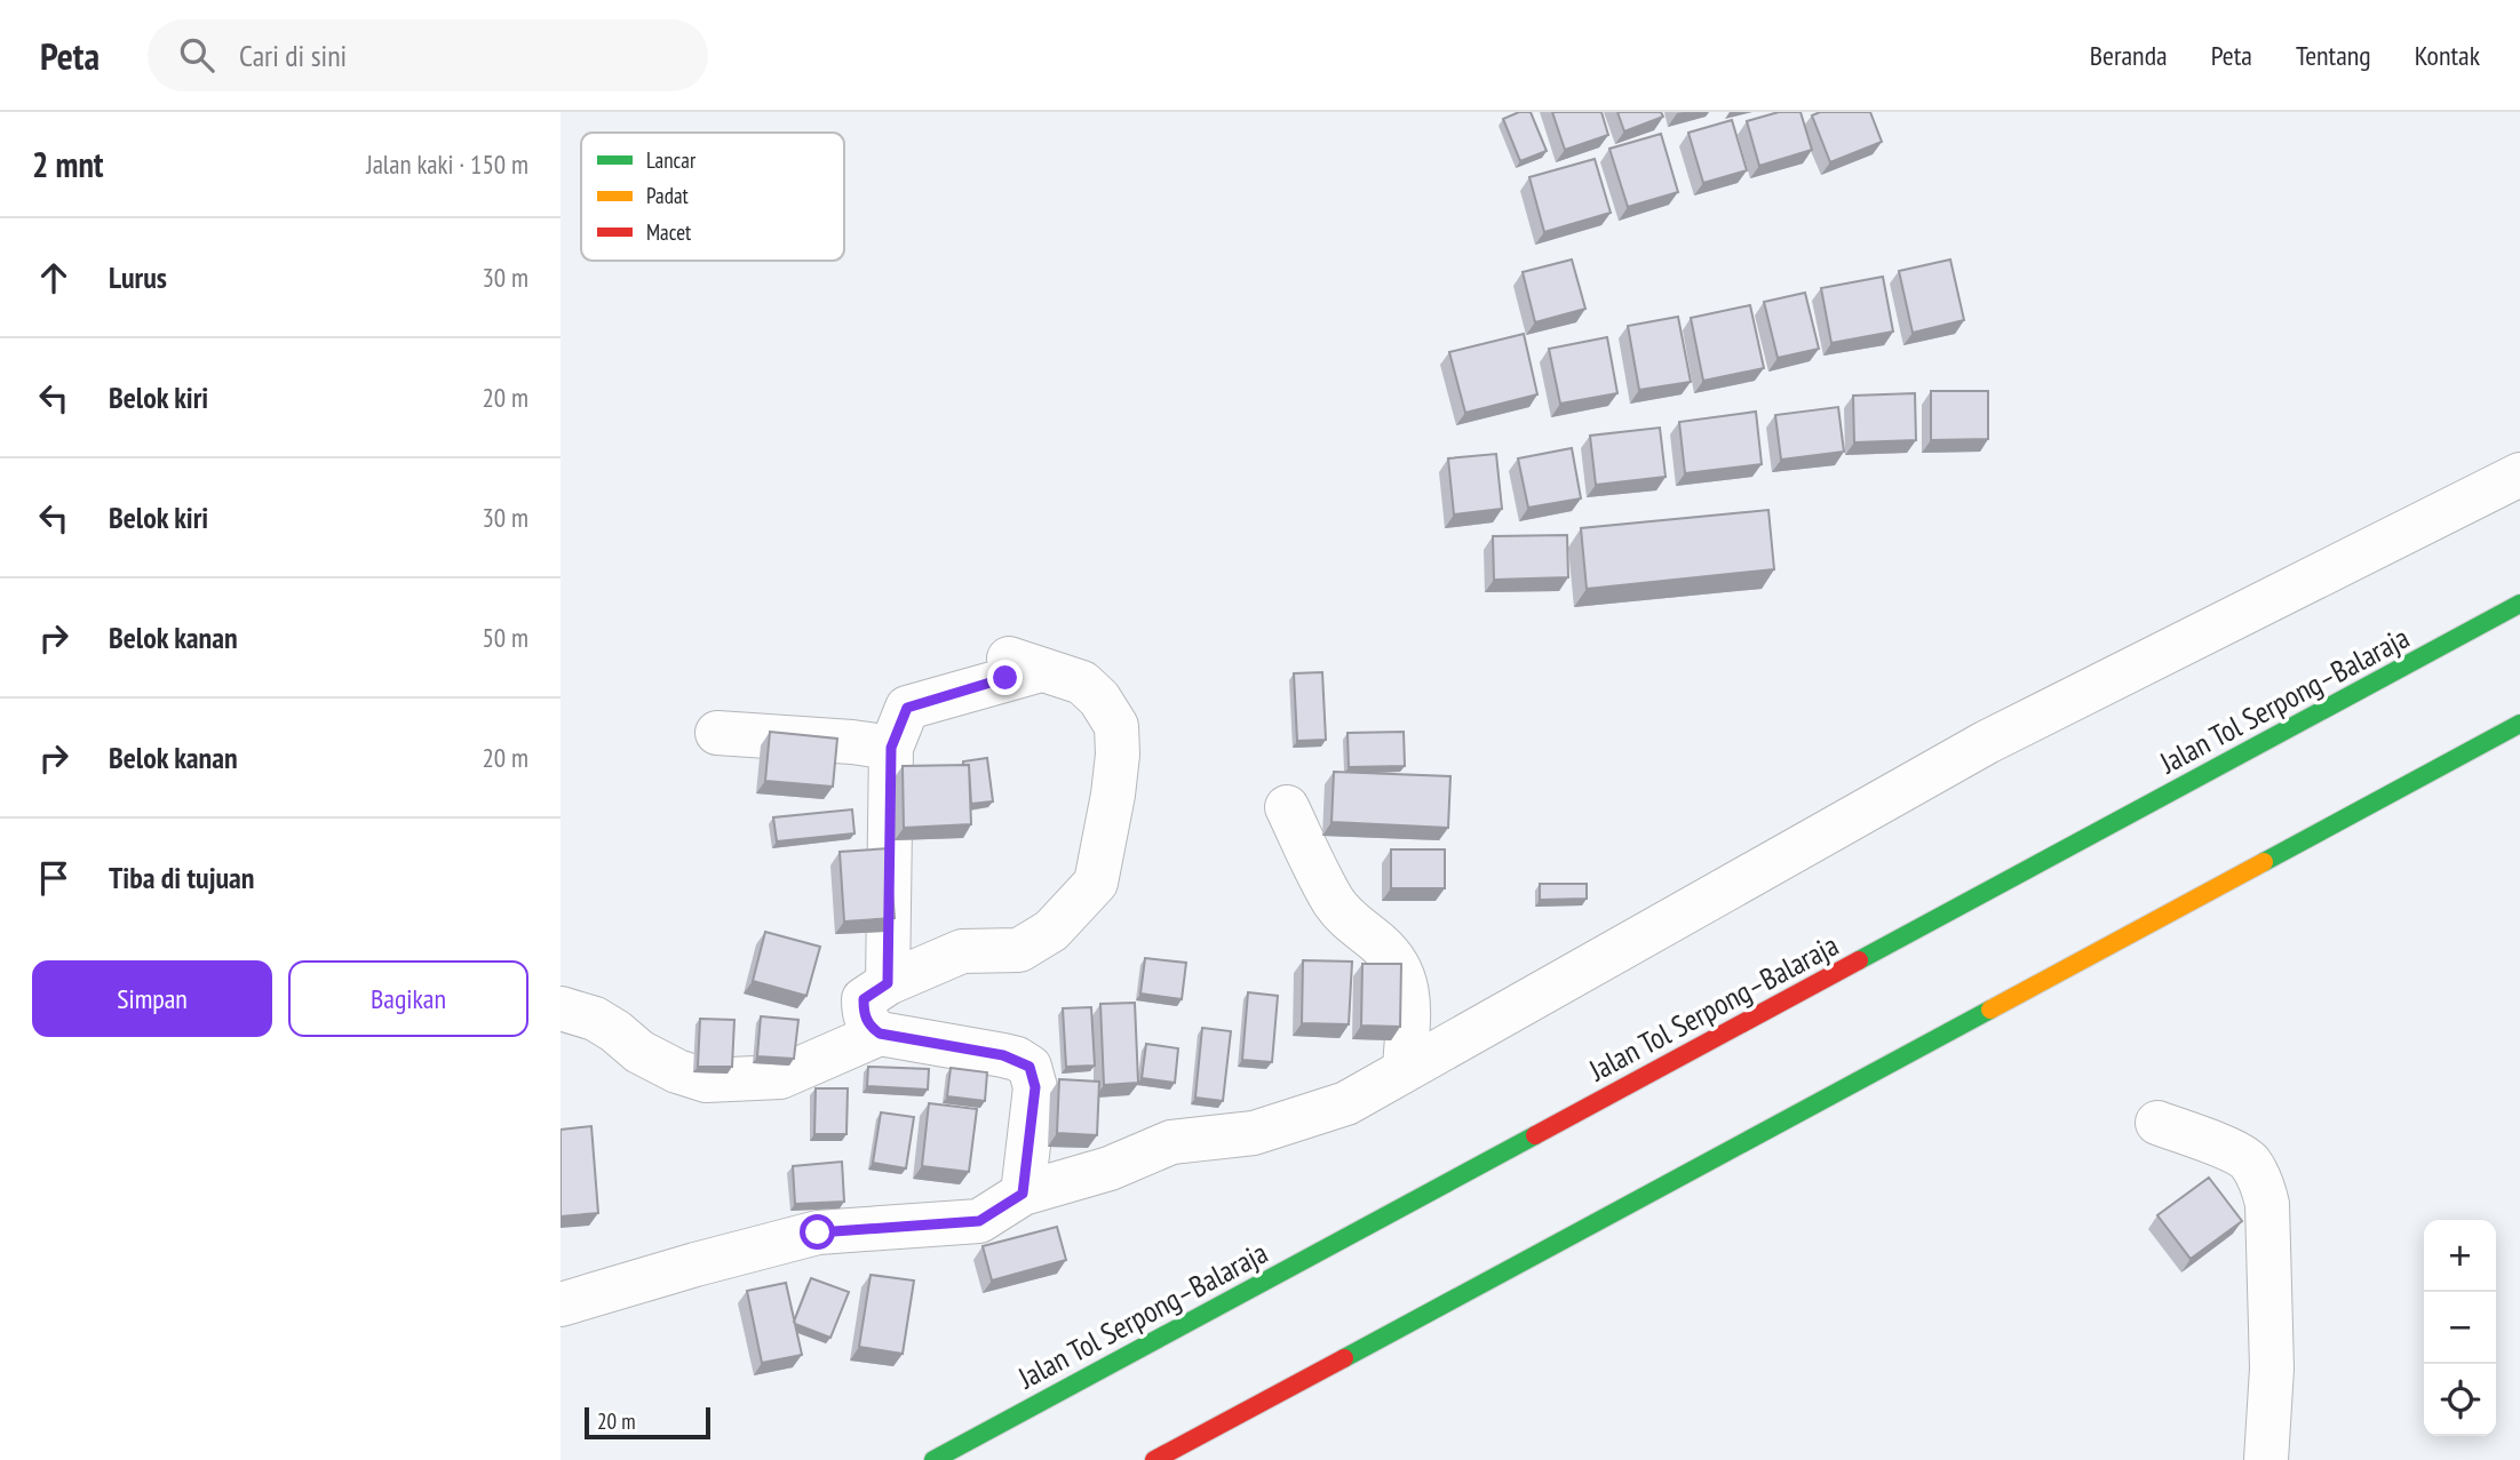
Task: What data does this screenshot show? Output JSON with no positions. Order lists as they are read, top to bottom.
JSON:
{
  "streets": {
    "highway": ["Jalan Tol Serpong–Balaraja"]
  },
  "legend": ["Lancar", "Padat", "Macet"],
  "scale_bar": "20 m",
  "page": {
    "header": "Peta",
    "search": "Cari di sini",
    "nav": [
      "Beranda",
      "Peta",
      "Tentang",
      "Kontak"
    ],
    "heading": ["2 mnt", "Jalan kaki · 150 m"],
    "list": [
      ["Lurus", "30 m"],
      ["Belok kiri", "20 m"],
      ["Belok kiri", "30 m"],
      ["Belok kanan", "50 m"],
      ["Belok kanan", "20 m"],
      "Tiba di tujuan"
    ],
    "buttons": ["Simpan", "Bagikan"],
    "map_buttons": ["+", "−"],
    "scale": "20 m"
  }
}
